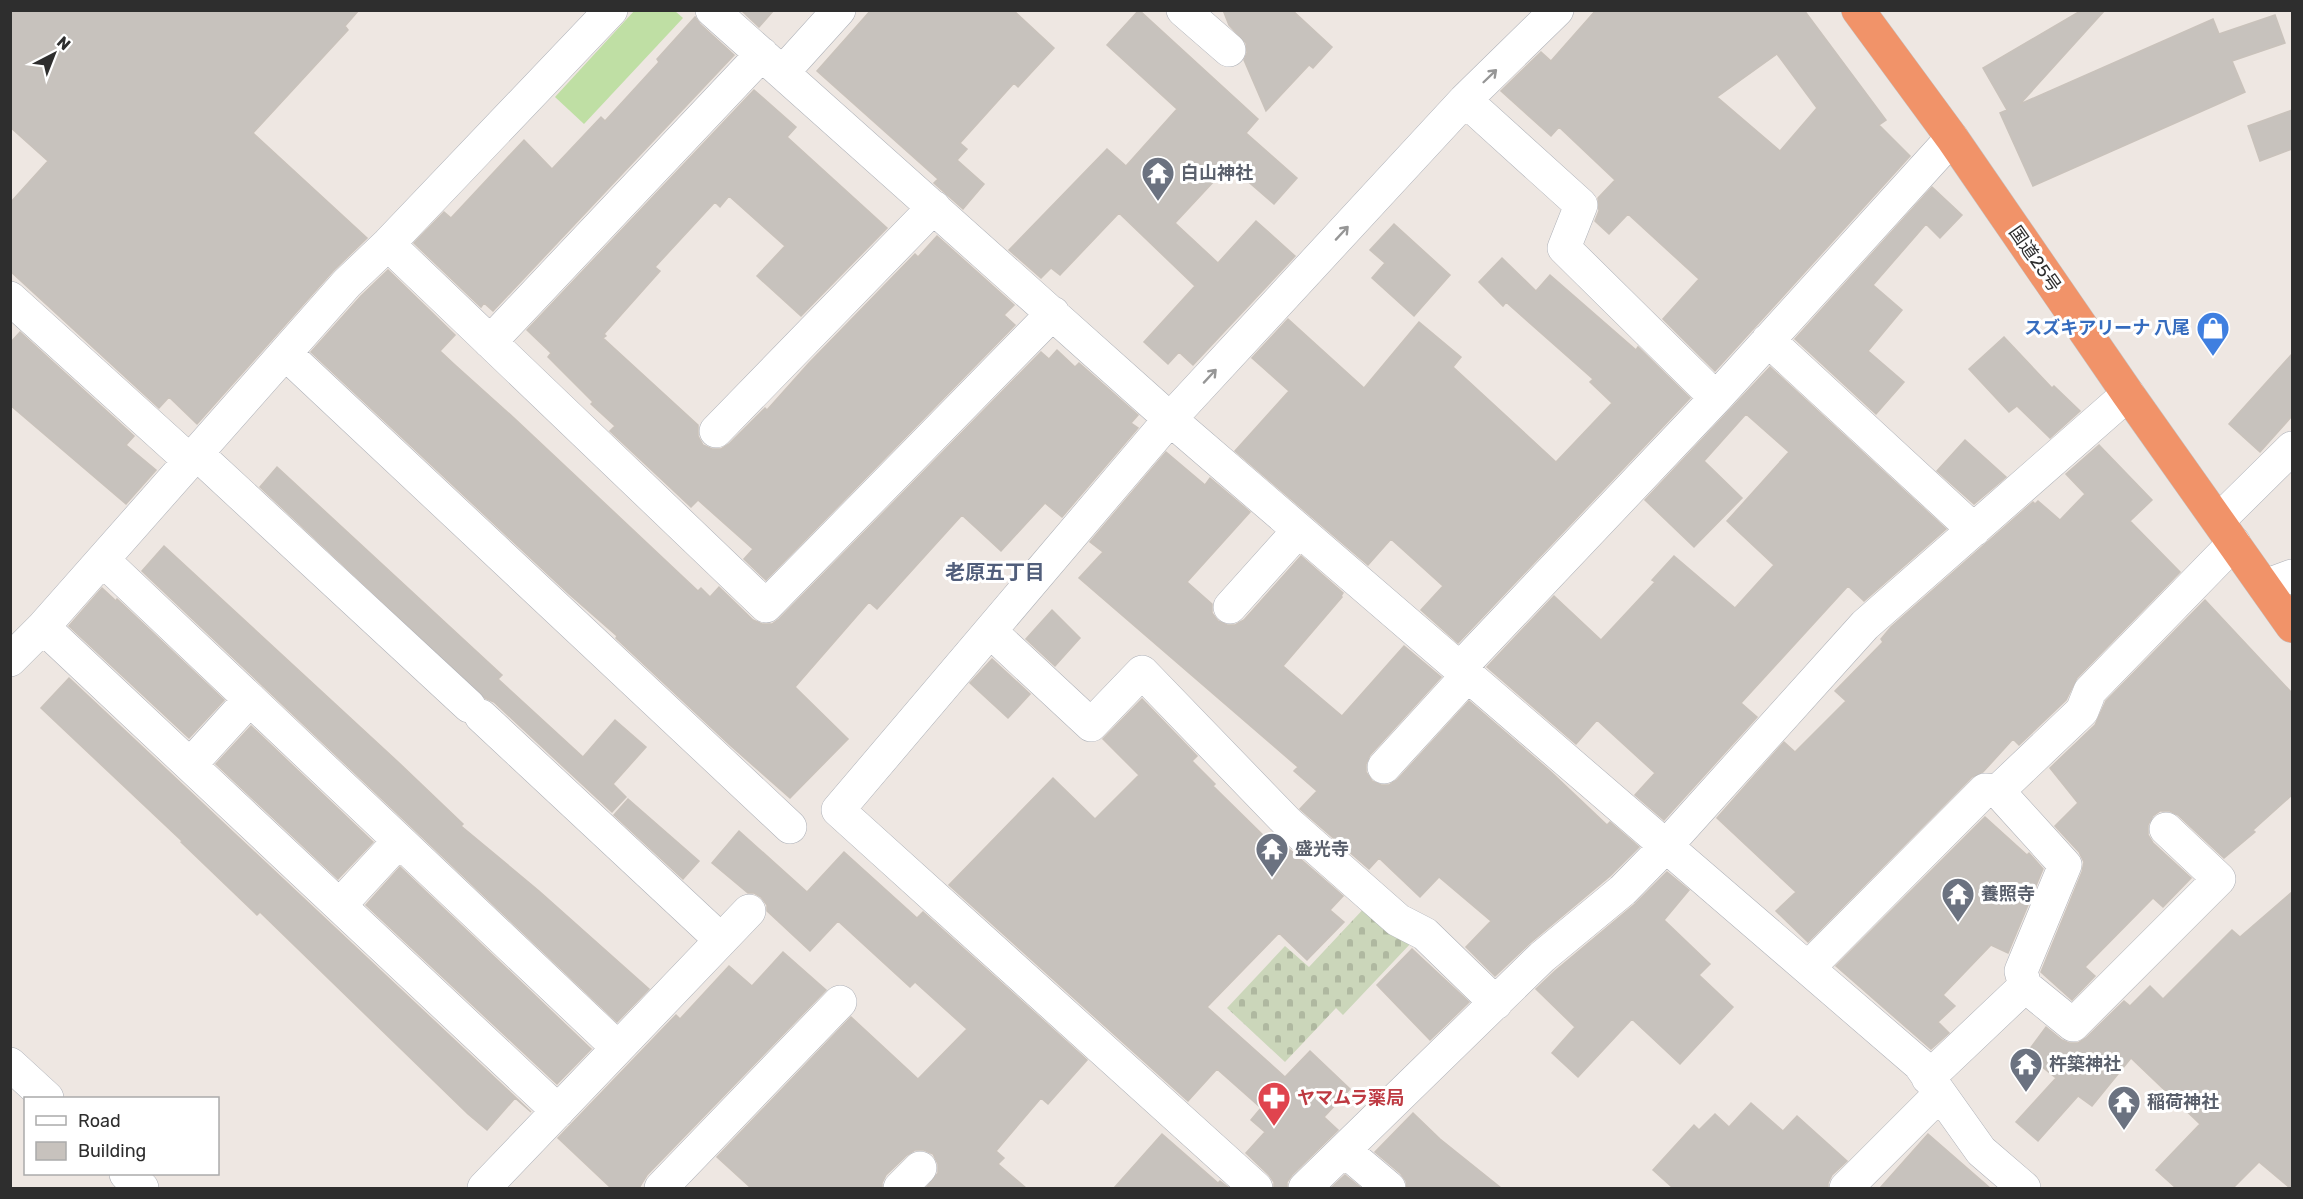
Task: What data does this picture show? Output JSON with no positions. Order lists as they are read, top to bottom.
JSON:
{
  "streets": {
    "highway": ["国道25号"]
  },
  "districts": ["老原五丁目"],
  "places": {
    "temple": [
      "白山神社",
      "盛光寺",
      "養照寺",
      "杵築神社",
      "稲荷神社"
    ],
    "shop": ["スズキアリーナ 八尾"],
    "pharmacy": ["ヤマムラ薬局"]
  },
  "legend": ["Road", "Building"],
  "north": "top right"
}
